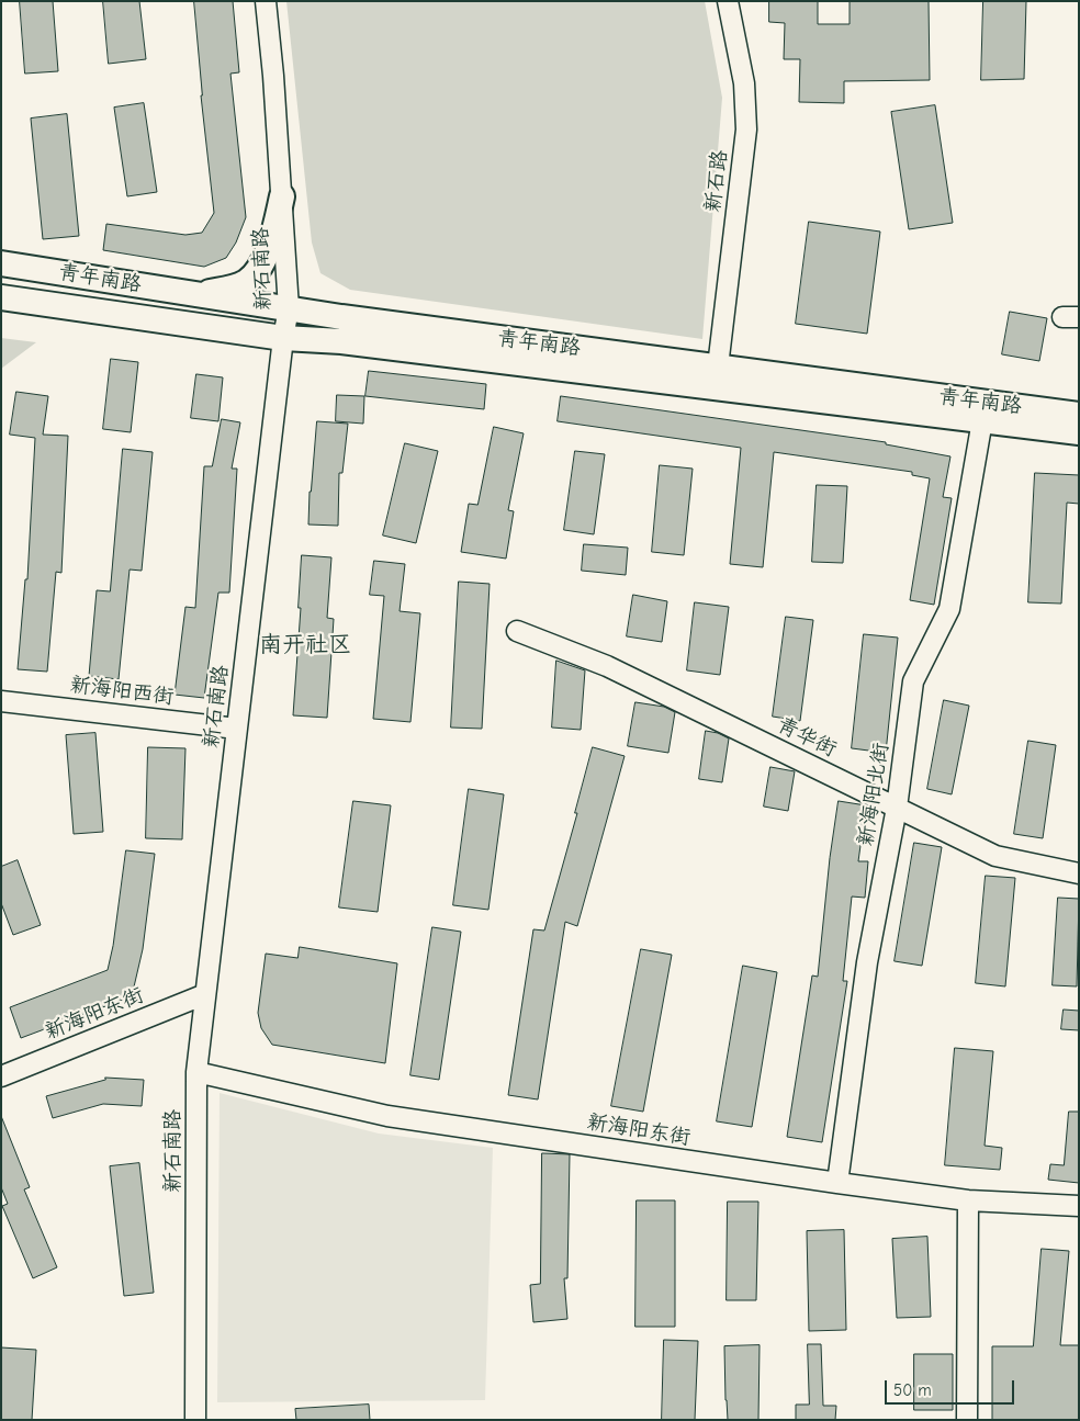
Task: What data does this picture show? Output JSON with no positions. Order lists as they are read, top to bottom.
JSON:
{
  "streets": {
    "main road": ["青年南路"],
    "street": [
      "新石路",
      "新石南路",
      "新海阳西街",
      "青华街",
      "新海阳北街",
      "新海阳东街"
    ]
  },
  "crossings": [
    ["新石路", "青年南路"],
    ["新石南路", "青年南路"],
    ["新石南路", "新海阳西街"],
    ["新石南路", "新海阳东街"],
    ["青年南路", "新海阳北街"],
    ["青华街", "新海阳北街"],
    ["新海阳北街", "新海阳东街"]
  ],
  "districts": ["南开社区"],
  "scale_bar": "50 m"
}
